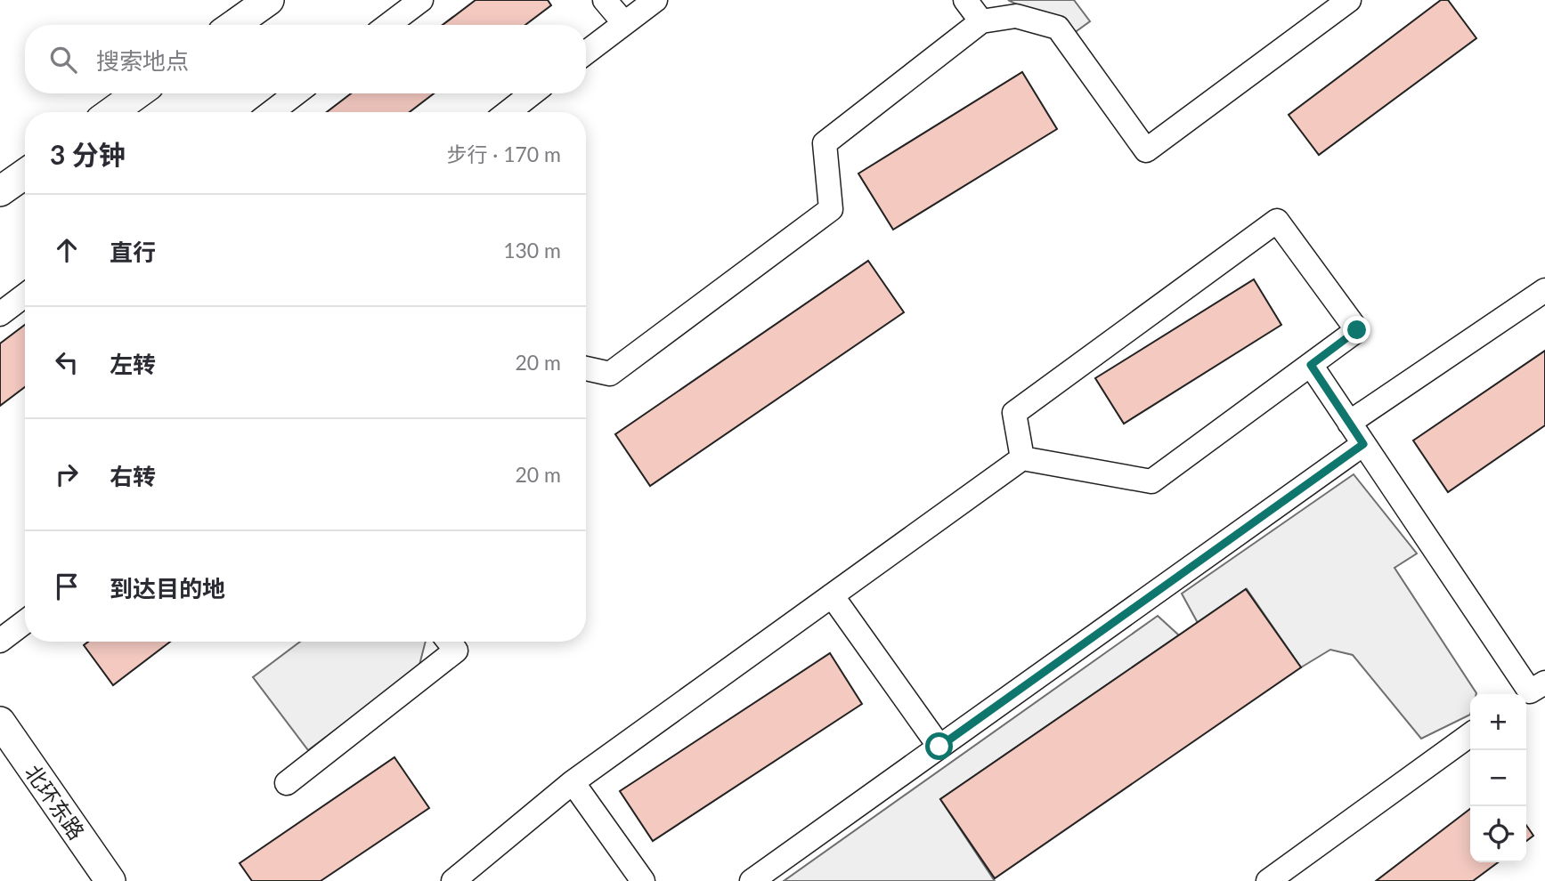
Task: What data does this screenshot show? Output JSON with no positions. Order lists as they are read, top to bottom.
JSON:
{
  "streets": {
    "street": ["北环东路"]
  },
  "page": {
    "search": "搜索地点",
    "heading": ["3 分钟", "步行 · 170 m"],
    "list": [
      ["直行", "130 m"],
      ["左转", "20 m"],
      ["右转", "20 m"],
      "到达目的地"
    ],
    "map_buttons": ["+", "−"]
  }
}
